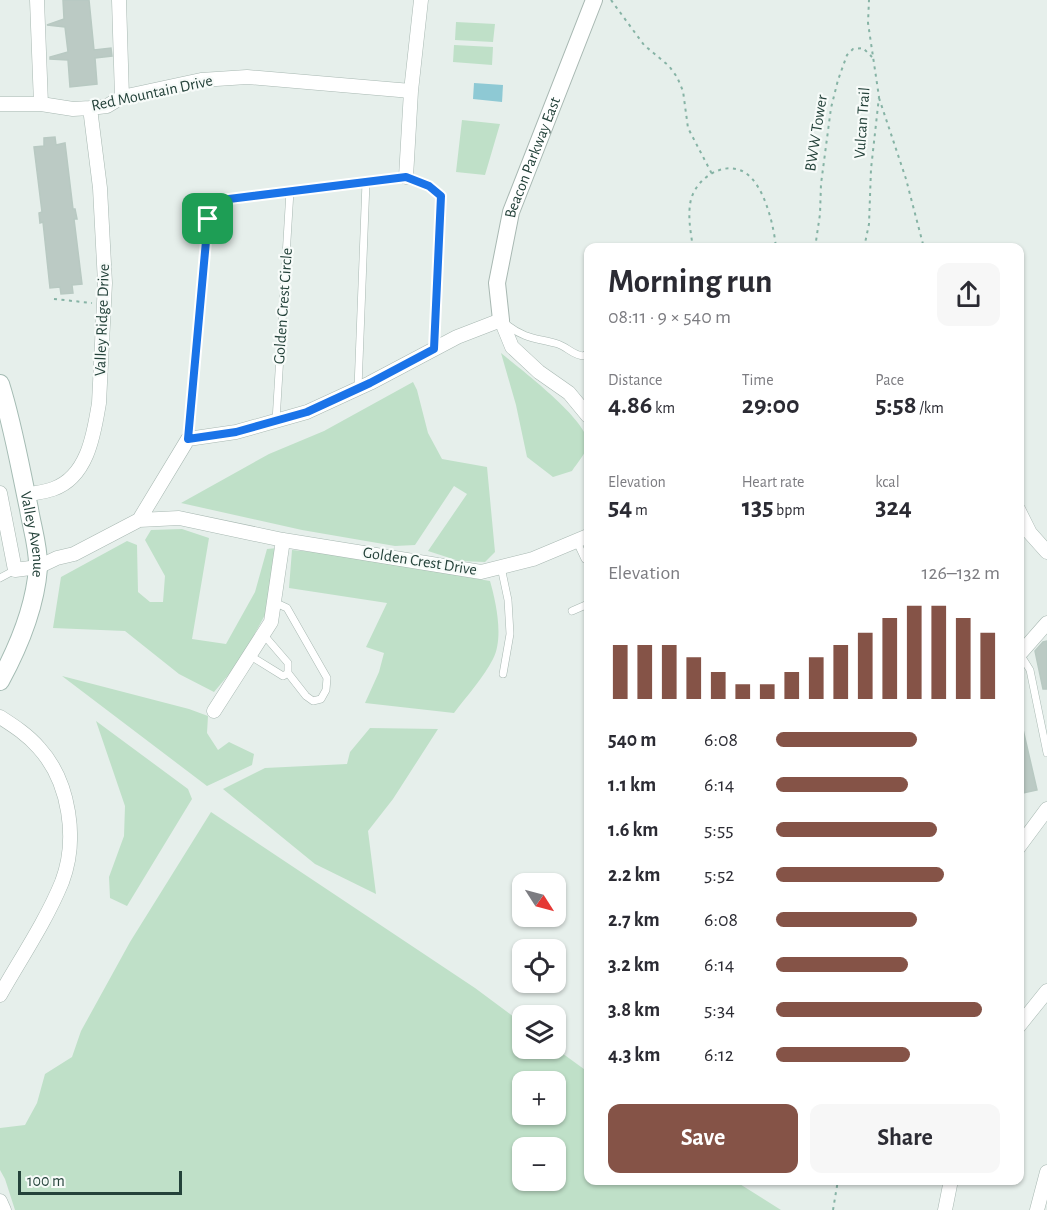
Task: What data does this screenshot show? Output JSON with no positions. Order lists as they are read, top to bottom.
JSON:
{
  "streets": {
    "main road": ["Valley Avenue"],
    "street": [
      "Red Mountain Drive",
      "Beacon Parkway East",
      "Valley Ridge Drive",
      "Golden Crest Drive"
    ],
    "lane": ["Golden Crest Circle"],
    "path": ["Vulcan Trail", "BWW Tower"]
  },
  "crossings": [
    ["Red Mountain Drive", "Valley Ridge Drive"],
    ["Vulcan Trail", "BWW Tower"],
    ["Valley Ridge Drive", "Valley Avenue"],
    ["Valley Avenue", "Golden Crest Drive"]
  ],
  "scale_bar": "100 m",
  "north": "bottom right",
  "page": {
    "heading": ["Morning run", "08:11 · 9 × 540 m"],
    "stats": [
      ["Distance", "4.86 km"],
      ["Time", "29:00"],
      ["Pace", "5:58 /km"],
      ["Elevation", "54 m"],
      ["Heart rate", "135 bpm"],
      ["kcal", "324"]
    ],
    "chart": ["Elevation", "126–132 m"],
    "list": [
      {
        "name": "540 m",
        "note": "6:08"
      },
      {
        "name": "1.1 km",
        "note": "6:14"
      },
      {
        "name": "1.6 km",
        "note": "5:55"
      },
      {
        "name": "2.2 km",
        "note": "5:52"
      },
      {
        "name": "2.7 km",
        "note": "6:08"
      },
      {
        "name": "3.2 km",
        "note": "6:14"
      },
      {
        "name": "3.8 km",
        "note": "5:34"
      },
      {
        "name": "4.3 km",
        "note": "6:12"
      }
    ],
    "map_buttons": ["+", "−"],
    "buttons": ["Save", "Share"],
    "scale": "100 m"
  }
}
